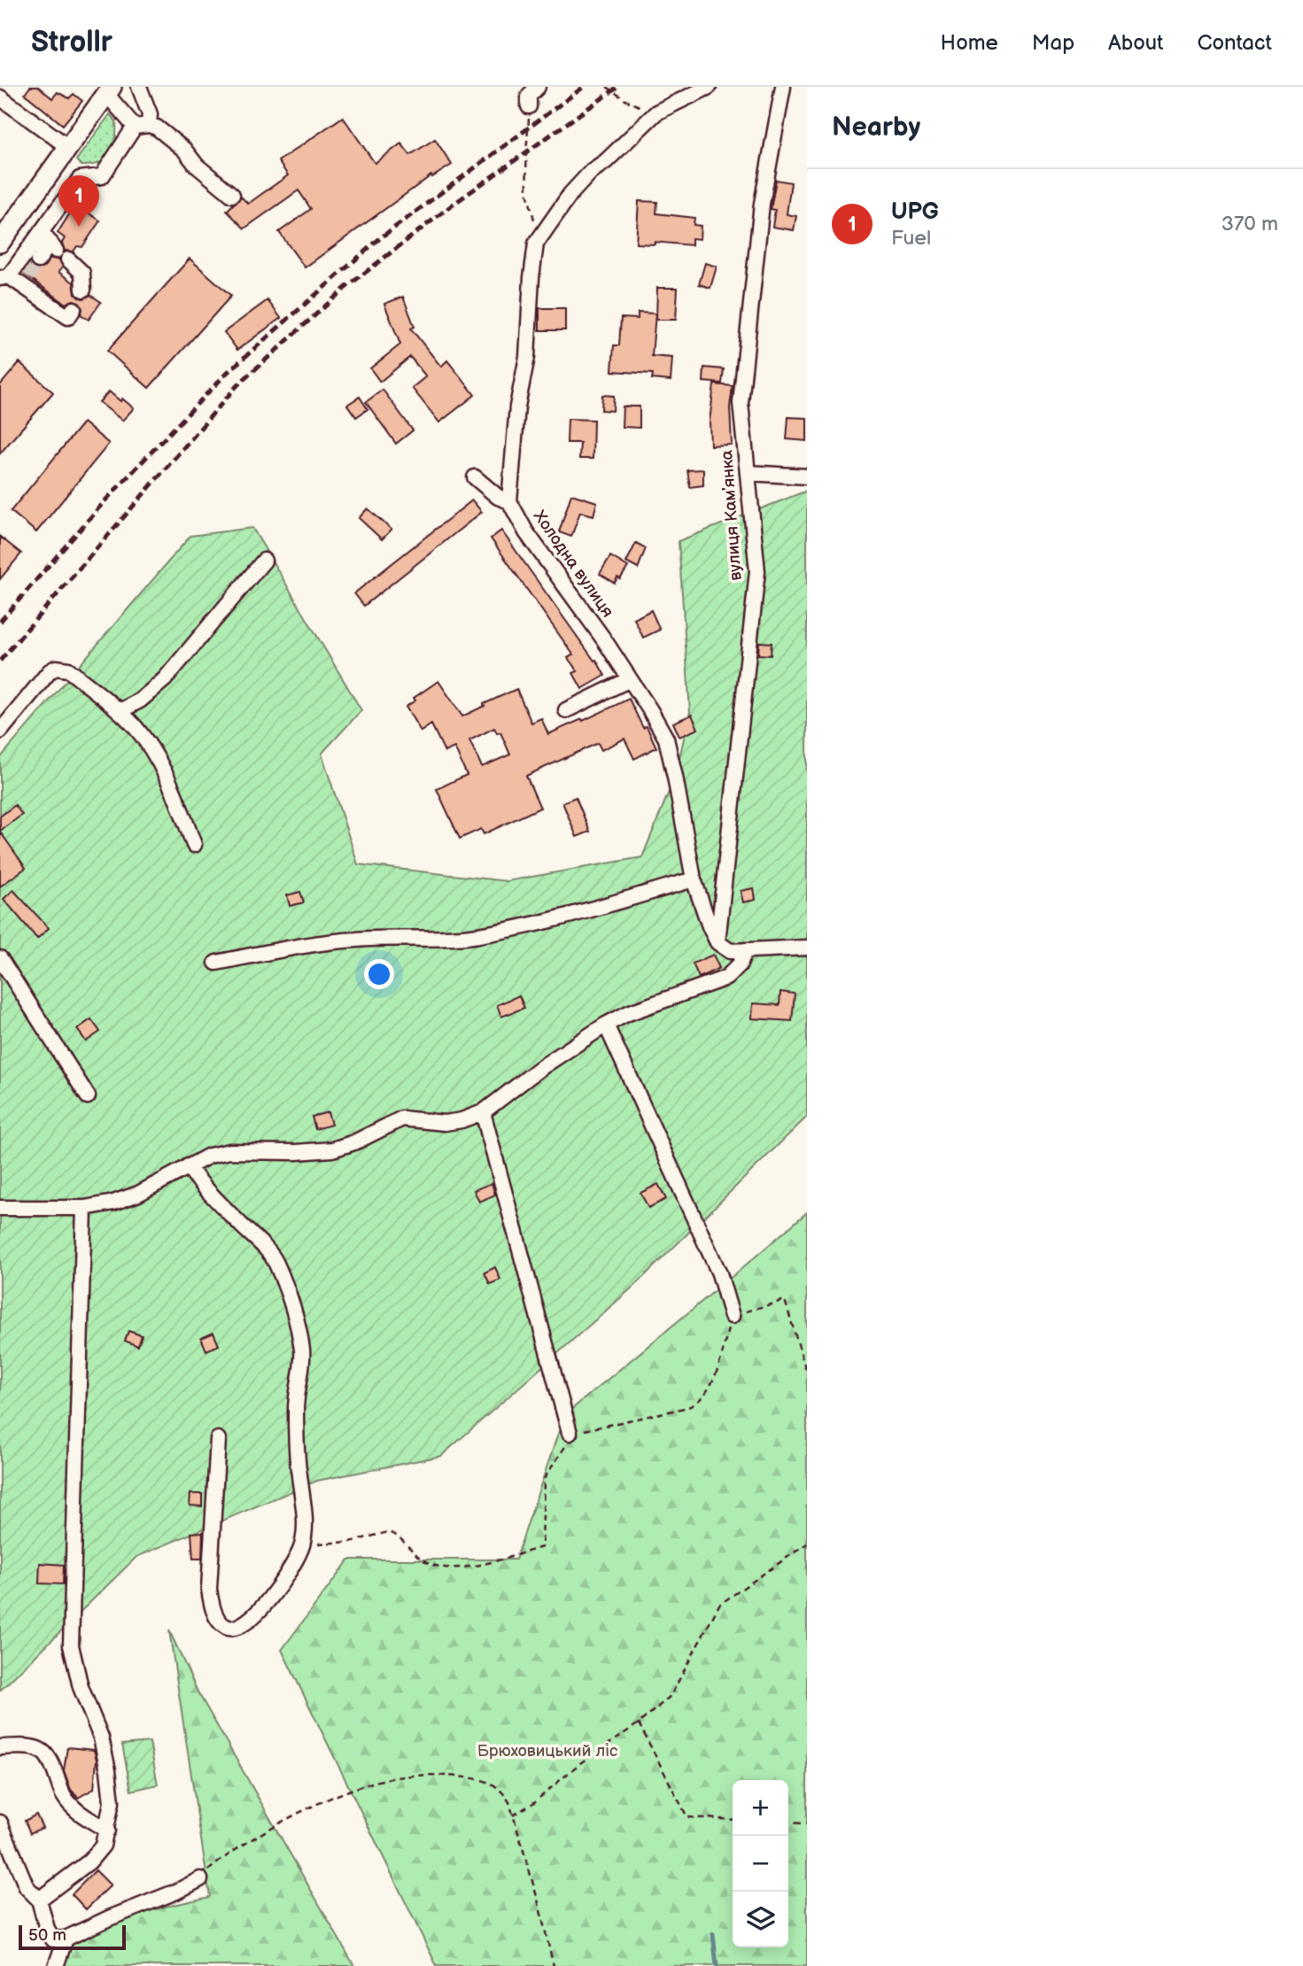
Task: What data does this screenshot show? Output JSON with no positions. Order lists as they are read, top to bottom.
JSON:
{
  "streets": {
    "street": ["вулиця Камʼянка", "Холодна вулиця"]
  },
  "crossings": [
    ["вулиця Камʼянка", "Холодна вулиця"]
  ],
  "parks": ["Брюховицький ліс"],
  "scale_bar": "50 m",
  "page": {
    "header": "Strollr",
    "nav": [
      "Home",
      "Map",
      "About",
      "Contact"
    ],
    "heading": "Nearby",
    "list": [
      {
        "mark": "1",
        "name": "UPG",
        "note": "Fuel",
        "value": "370 m"
      }
    ],
    "pins": "1",
    "map_buttons": ["+", "−"],
    "scale": "50 m"
  }
}
